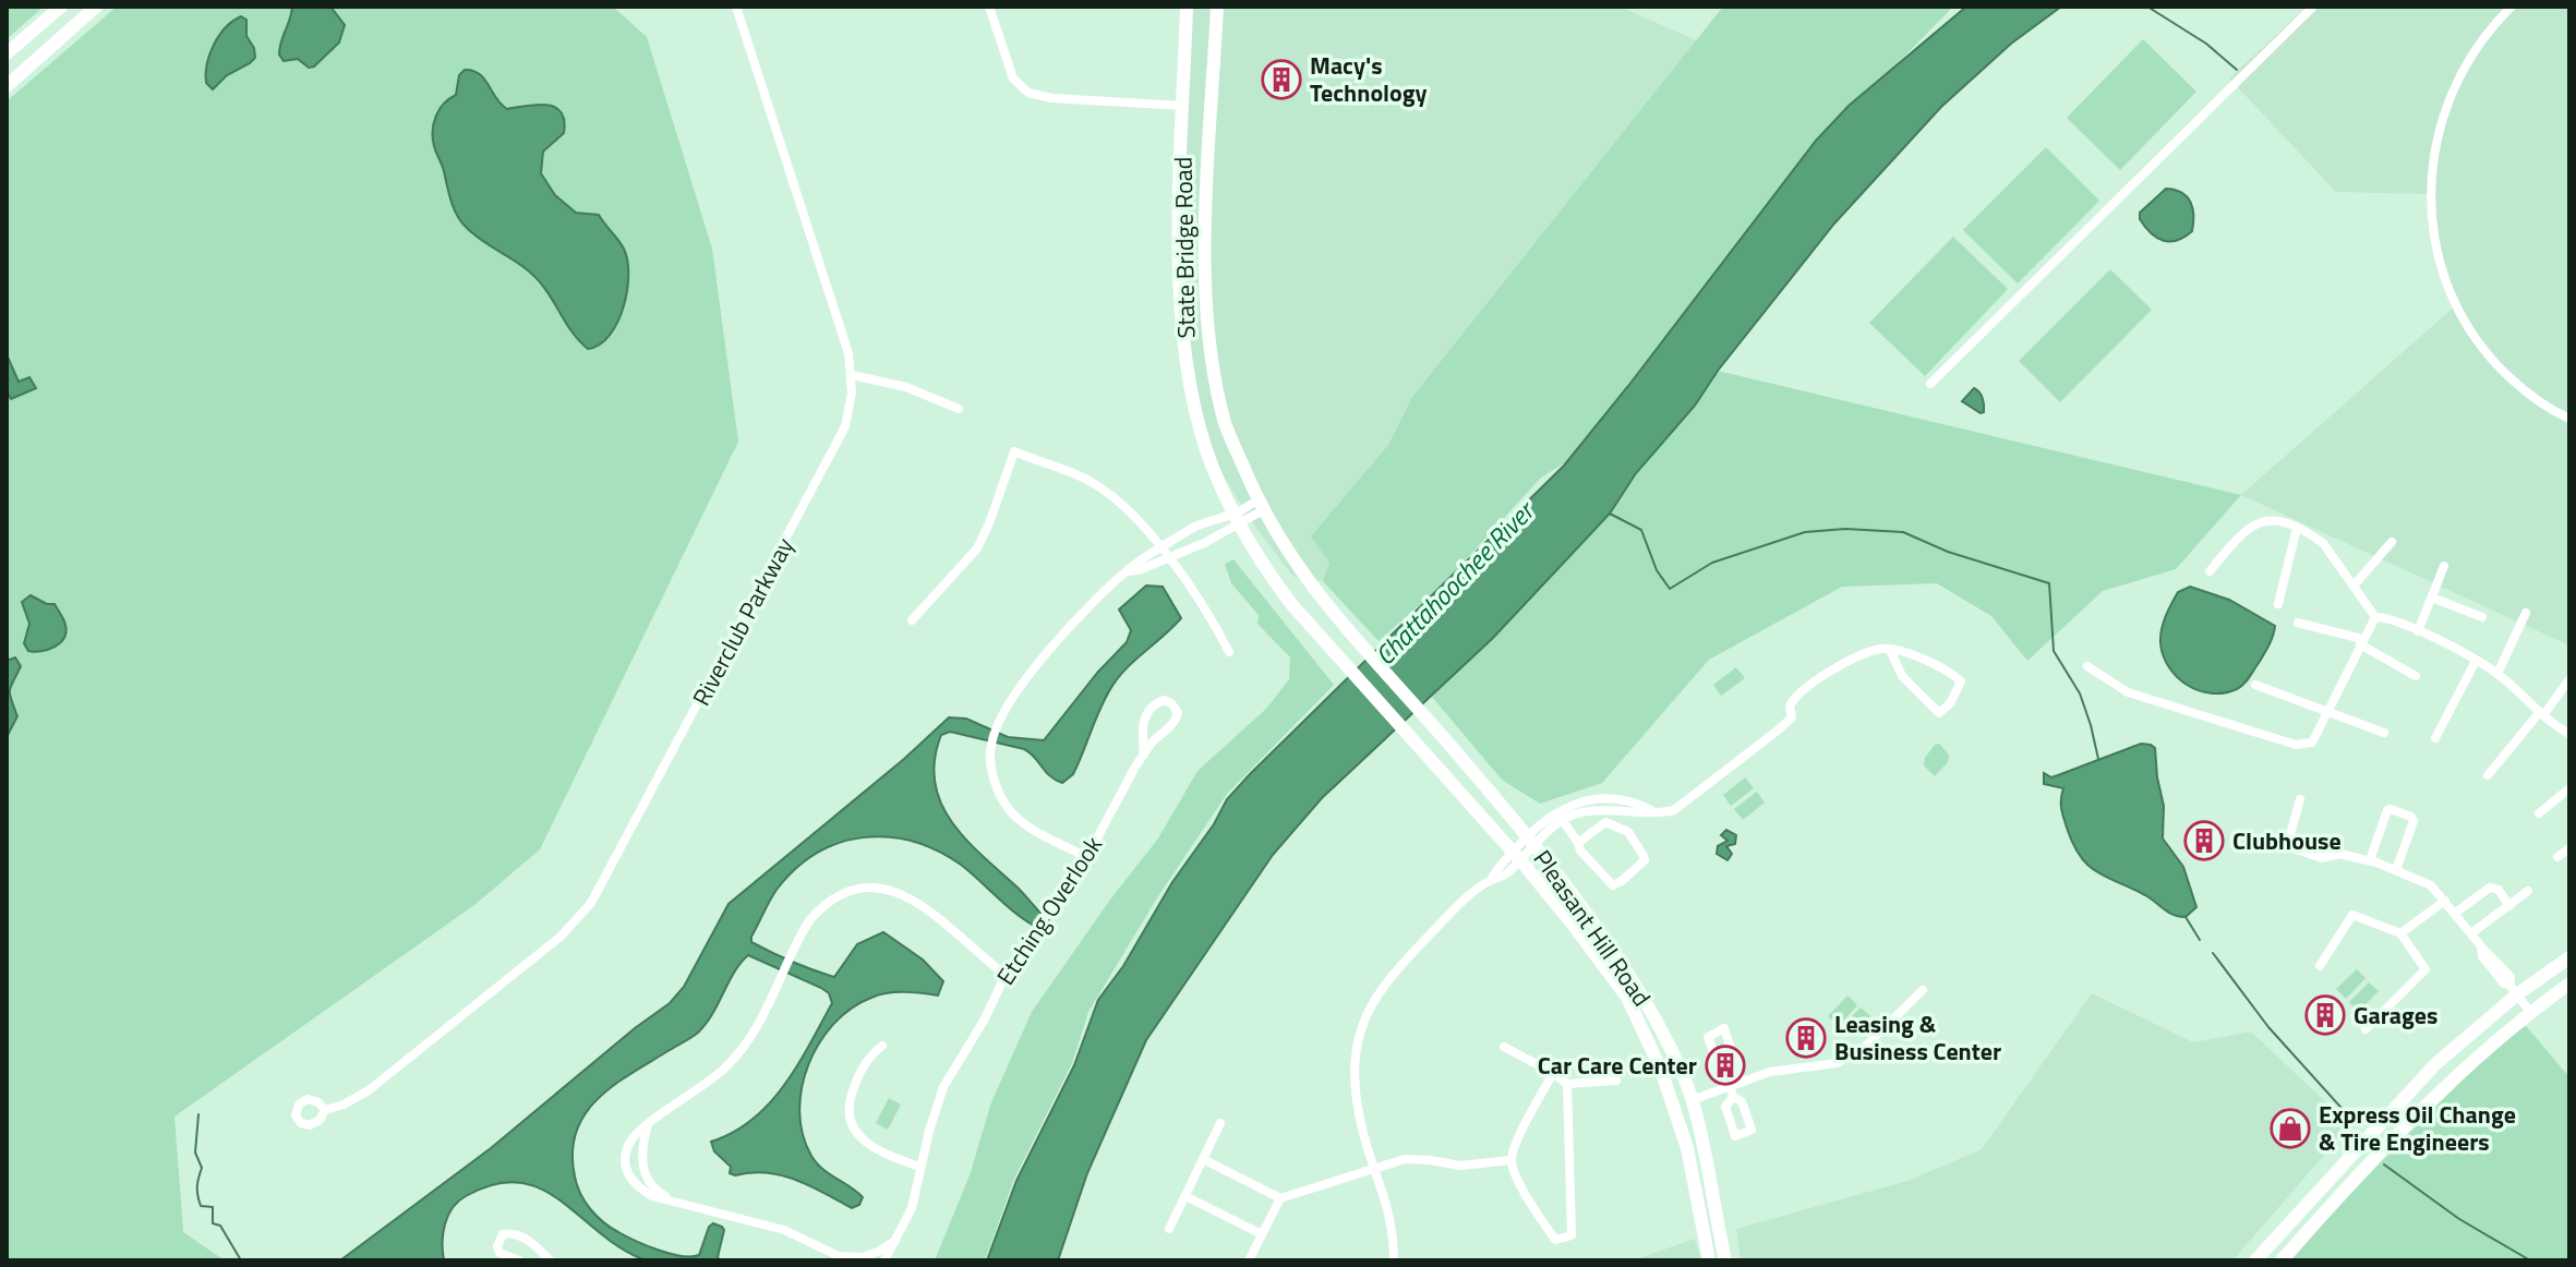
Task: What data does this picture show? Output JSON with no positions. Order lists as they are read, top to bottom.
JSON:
{
  "streets": {
    "highway": ["State Bridge Road", "Pleasant Hill Road"],
    "street": ["Riverclub Parkway", "Etching Overlook"]
  },
  "crossings": [
    ["State Bridge Road", "Pleasant Hill Road"]
  ],
  "water": ["Chattahoochee River"],
  "places": {
    "building": [
      "Macy's Technology",
      "Clubhouse",
      "Garages",
      "Leasing & Business Center",
      "Car Care Center"
    ],
    "shop": ["Express Oil Change & Tire Engineers"]
  }
}
